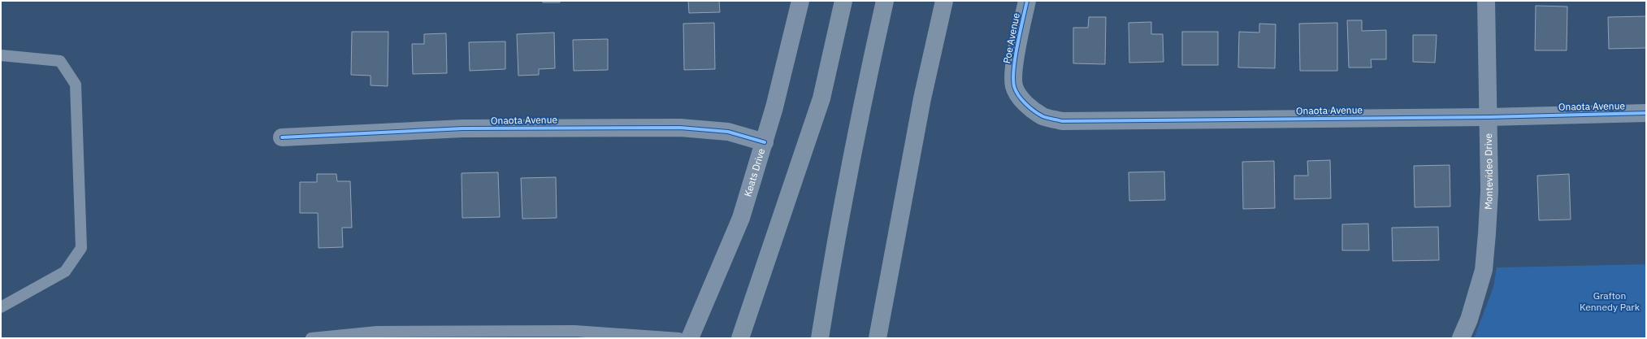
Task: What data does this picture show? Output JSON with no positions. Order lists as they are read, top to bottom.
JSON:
{
  "streets": {
    "street": [
      "Poe Avenue",
      "Onaota Avenue",
      "Montevideo Drive",
      "Keats Drive"
    ]
  },
  "crossings": [
    ["Poe Avenue", "Onaota Avenue"],
    ["Onaota Avenue", "Montevideo Drive"],
    ["Onaota Avenue", "Keats Drive"]
  ],
  "parks": ["Grafton Kennedy Park"]
}
